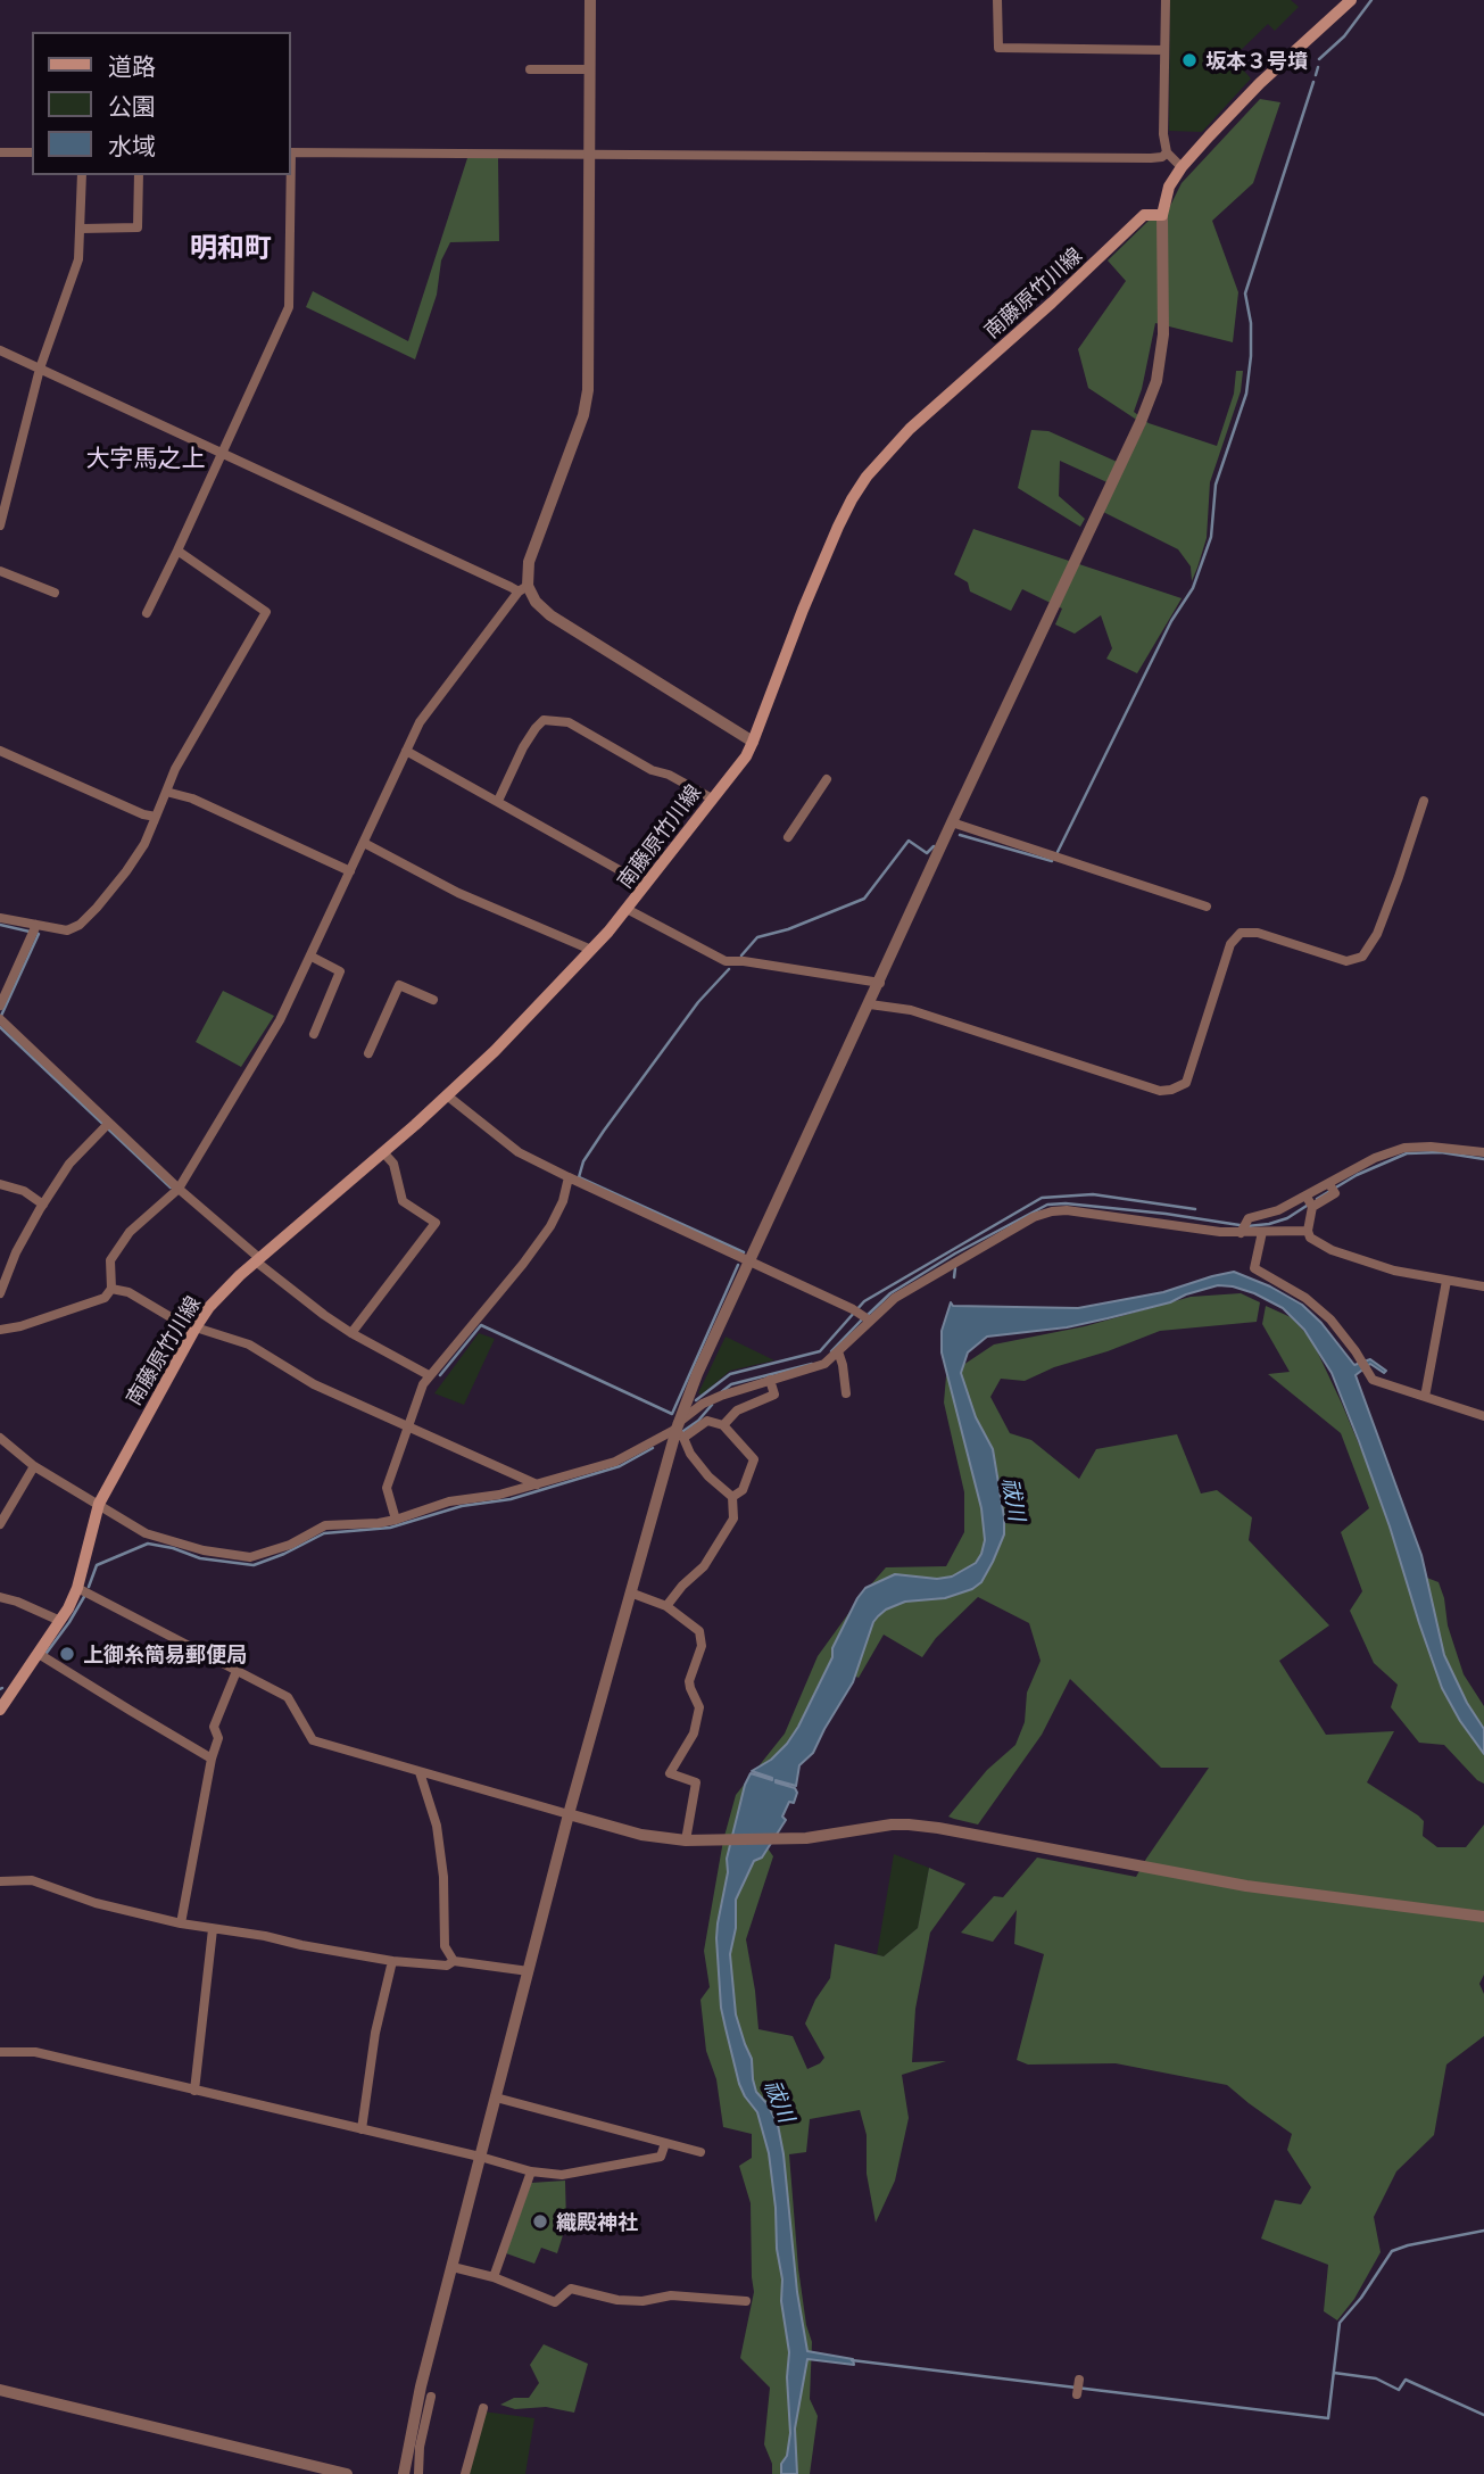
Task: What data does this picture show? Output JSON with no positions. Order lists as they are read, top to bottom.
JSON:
{
  "streets": {
    "main road": ["南藤原竹川線"]
  },
  "districts": ["明和町", "大字馬之上"],
  "water": ["祓川"],
  "places": ["坂本３号墳", "上御糸簡易郵便局", "織殿神社"],
  "legend": ["道路", "公園", "水域"]
}
